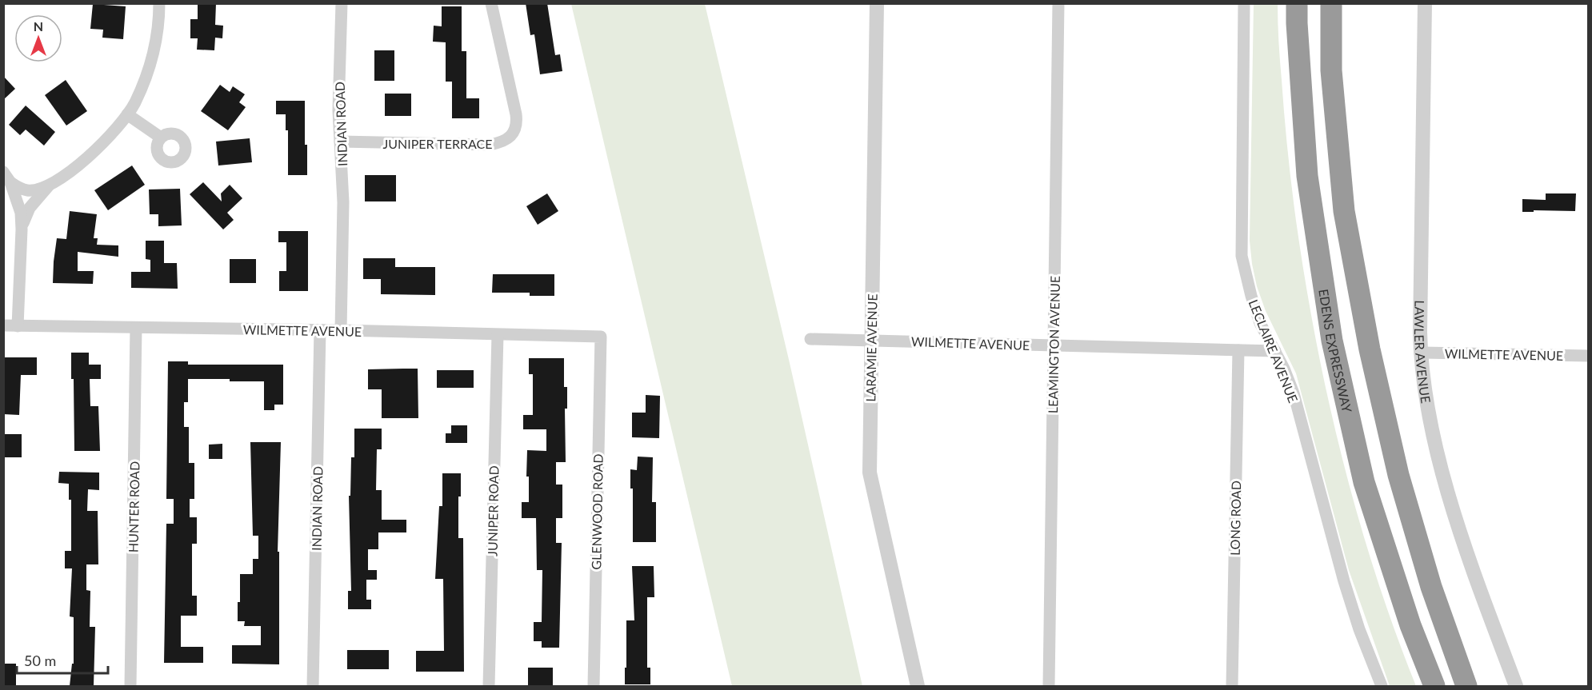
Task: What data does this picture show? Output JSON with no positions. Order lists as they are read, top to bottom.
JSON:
{
  "streets": {
    "highway": ["EDENS EXPRESSWAY"],
    "street": [
      "INDIAN ROAD",
      "JUNIPER TERRACE",
      "WILMETTE AVENUE",
      "LEAMINGTON AVENUE",
      "LARAMIE AVENUE",
      "LECLAIRE AVENUE",
      "LAWLER AVENUE",
      "HUNTER ROAD",
      "JUNIPER ROAD",
      "GLENWOOD ROAD",
      "LONG ROAD"
    ]
  },
  "crossings": [
    ["INDIAN ROAD", "JUNIPER TERRACE"],
    ["INDIAN ROAD", "WILMETTE AVENUE"],
    ["WILMETTE AVENUE", "LEAMINGTON AVENUE"],
    ["WILMETTE AVENUE", "LARAMIE AVENUE"],
    ["WILMETTE AVENUE", "LECLAIRE AVENUE"],
    ["WILMETTE AVENUE", "LAWLER AVENUE"],
    ["WILMETTE AVENUE", "HUNTER ROAD"],
    ["WILMETTE AVENUE", "JUNIPER ROAD"],
    ["WILMETTE AVENUE", "GLENWOOD ROAD"],
    ["WILMETTE AVENUE", "LONG ROAD"]
  ],
  "scale_bar": "50 m",
  "north": "top"
}
